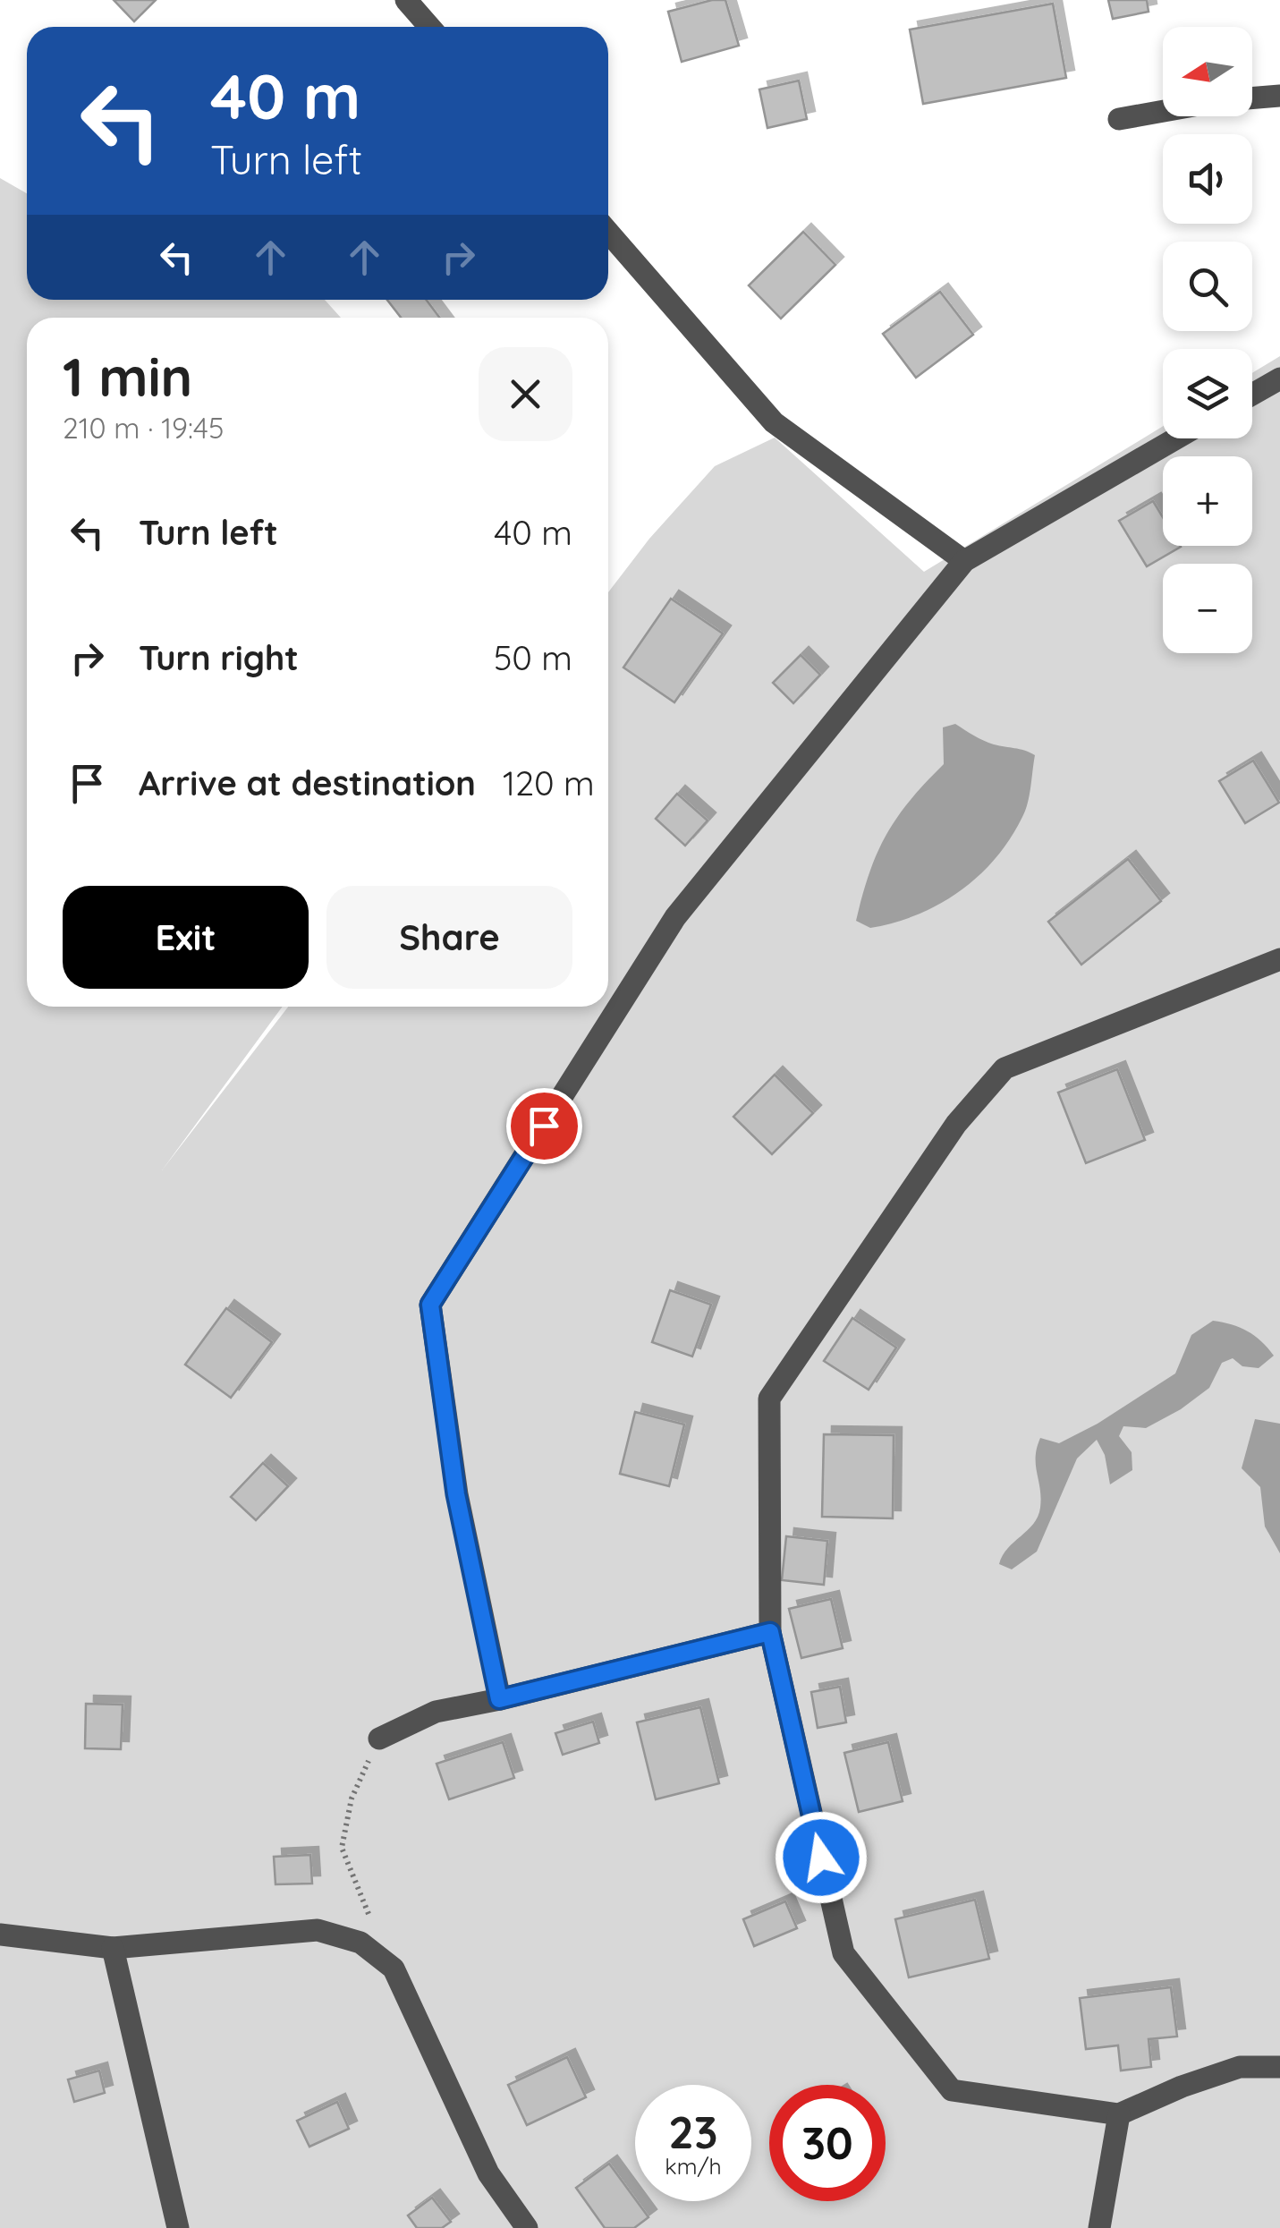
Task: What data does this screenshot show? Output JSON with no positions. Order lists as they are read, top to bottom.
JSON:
{
  "north": "left",
  "page": {
    "map_buttons": ["+", "−"],
    "turn": ["40 m", "Turn left"],
    "heading": ["1 min", "210 m · 19:45"],
    "list": [
      {
        "name": "Turn left",
        "value": "40 m"
      },
      {
        "name": "Turn right",
        "value": "50 m"
      },
      {
        "name": "Arrive at destination",
        "value": "120 m"
      }
    ],
    "buttons": ["Exit", "Share"],
    "speed": "23 km/h",
    "limit": "30"
  }
}
